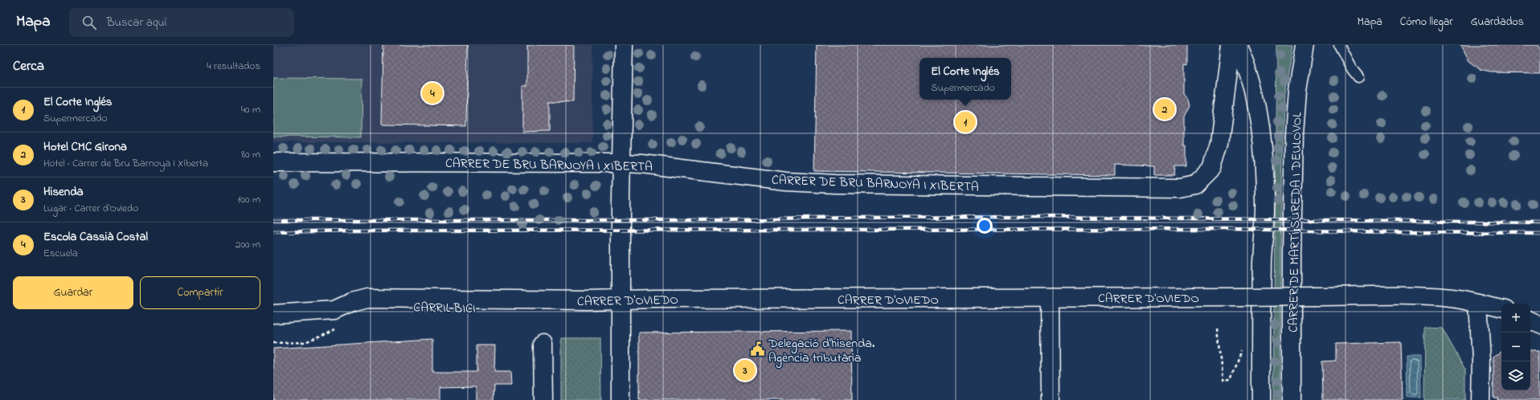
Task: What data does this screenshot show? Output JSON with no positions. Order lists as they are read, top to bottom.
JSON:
{
  "streets": {
    "street": ["CARRER DE BRU BARNOYA I XIBERTA", "CARRER DE MARTÍ SUREDA I DEULOVOL", "CARRER D'OVIEDO"]
  },
  "places": {
    "public building": ["Delegació d'hisenda. Agència tributària"]
  },
  "page": {
    "header": "Mapa",
    "search": "Buscar aquí",
    "nav": ["Mapa", "Cómo llegar", "Guardados"],
    "heading": ["Cerca", "4 resultados"],
    "popup": ["El Corte Inglés", "Supermercado"],
    "pins": [
      "4",
      "2",
      "1",
      "3"
    ],
    "list": [
      {
        "mark": "1",
        "name": "El Corte Inglés",
        "note": "Supermercado",
        "value": "40 m"
      },
      {
        "mark": "2",
        "name": "Hotel CMC Girona",
        "note": "Hotel · Carrer de Bru Barnoya i Xiberta",
        "value": "80 m"
      },
      {
        "mark": "3",
        "name": "Hisenda",
        "note": "Lugar · Carrer d'Oviedo",
        "value": "100 m"
      },
      {
        "mark": "4",
        "name": "Escola Cassià Costal",
        "note": "Escuela",
        "value": "200 m"
      }
    ],
    "buttons": ["Guardar", "Compartir"],
    "map_buttons": ["+", "−"]
  }
}
